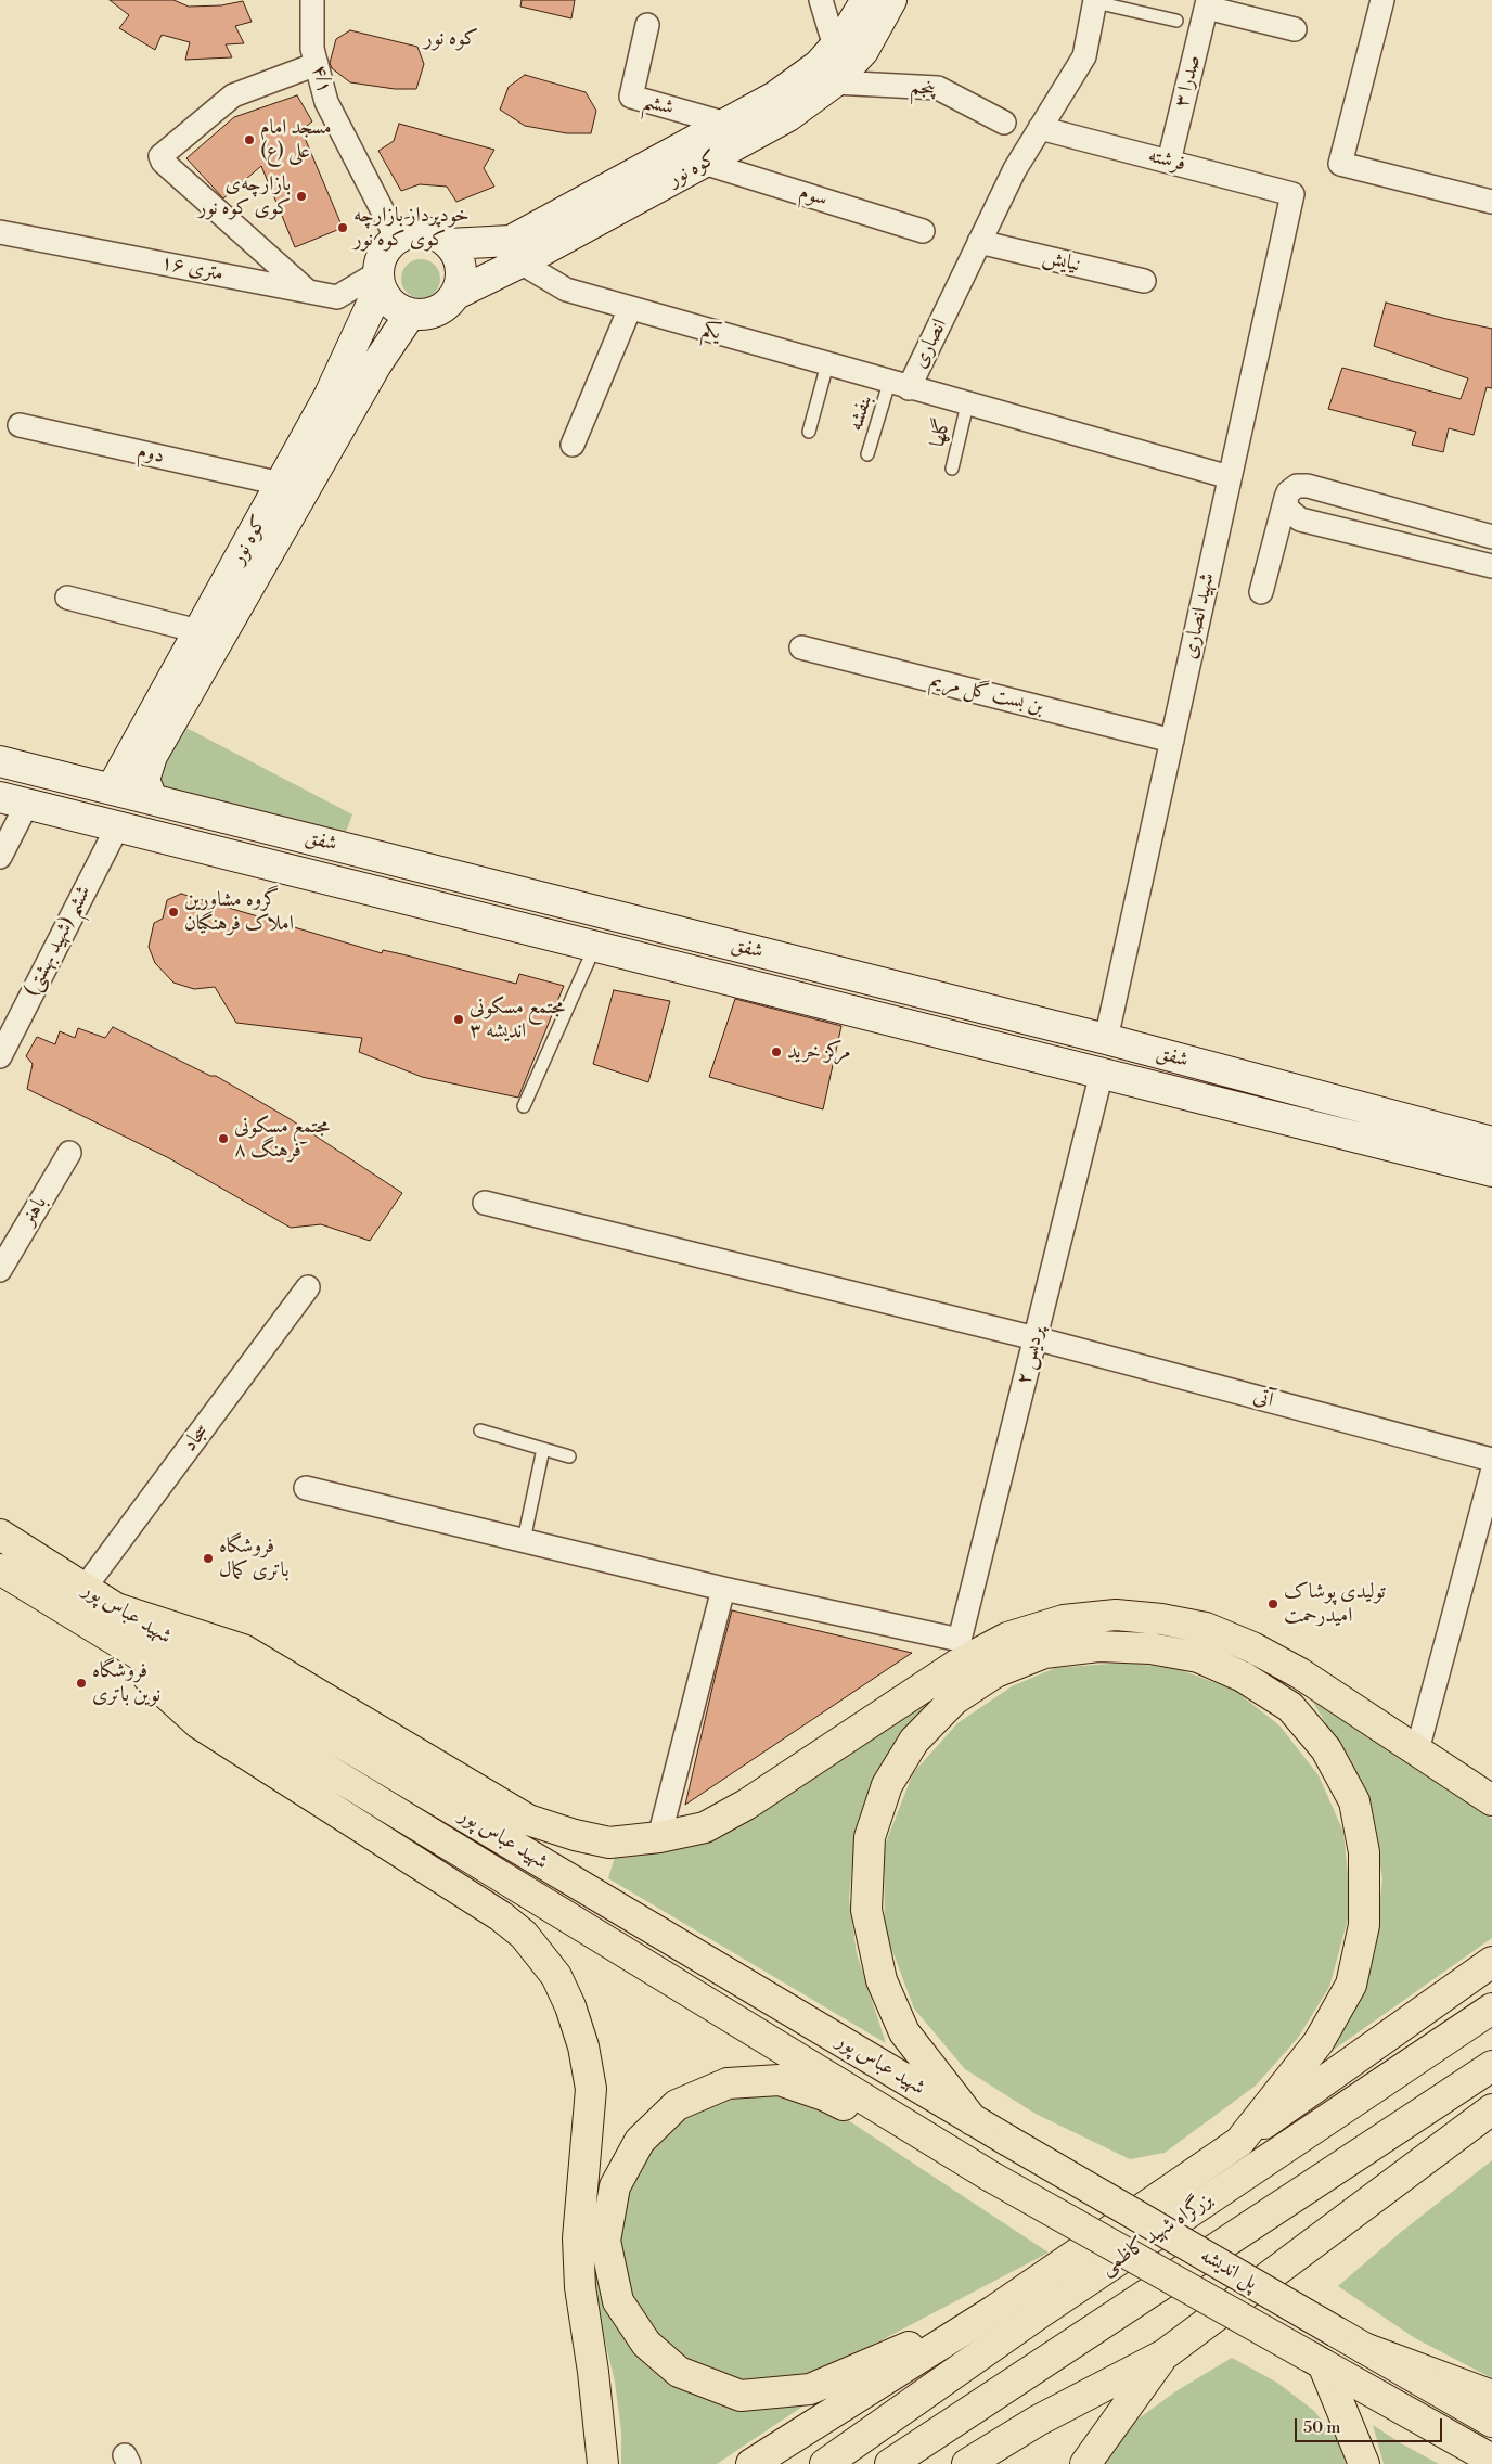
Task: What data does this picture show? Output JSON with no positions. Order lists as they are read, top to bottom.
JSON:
{
  "streets": {
    "main road": [
      "کوه نور",
      "شفق",
      "شهید عباس پور",
      "بزرگراه شهید کاظمی",
      "پل اندیشه"
    ],
    "street": [
      "۴/۱",
      "صدرا ۳",
      "پنجم",
      "ششم",
      "فرشته",
      "سوم",
      "نیایش",
      "۱۶ متری",
      "یکم",
      "انصاری",
      "دوم",
      "شهید انصاری",
      "بن بست گل مریم",
      "ششم (شهید بهشتی)",
      "باهنر",
      "پردیس ۲",
      "آتی",
      "سجاد"
    ],
    "lane": ["بنفشه", "گلها"]
  },
  "crossings": [
    ["۴/۱", "کوه نور"],
    ["۴/۱", "۱۶ متری"],
    ["صدرا ۳", "فرشته"],
    ["پنجم", "کوه نور"],
    ["ششم", "کوه نور"],
    ["فرشته", "انصاری"],
    ["فرشته", "شهید انصاری"],
    ["کوه نور", "سوم"],
    ["کوه نور", "۱۶ متری"],
    ["کوه نور", "یکم"],
    ["کوه نور", "دوم"],
    ["کوه نور", "شفق"],
    ["نیایش", "انصاری"],
    ["یکم", "انصاری"],
    ["یکم", "بنفشه"],
    ["انصاری", "بنفشه"],
    ["انصاری", "گلها"],
    ["انصاری", "شهید انصاری"],
    ["شهید انصاری", "بن بست گل مریم"],
    ["شهید انصاری", "شفق"],
    ["شفق", "ششم (شهید بهشتی)"],
    ["شفق", "پردیس ۲"],
    ["پردیس ۲", "آتی"],
    ["سجاد", "شهید عباس پور"],
    ["شهید عباس پور", "پل اندیشه"]
  ],
  "districts": ["کوه نور"],
  "places": [
    "مسجد امام علی (ع)",
    "بازارچه‌ی کوی کوه نور",
    "خودپرداز بازارچه کوی کوه نور",
    "گروه مشاورین املاک فرهنگیان",
    "مجتمع مسکونی اندیشه ۳",
    "مرکز خرید",
    "مجتمع مسکونی فرهنگ ۸",
    "فروشگاه باتری کمال",
    "تولیدی پوشاک امیدرحمت",
    "فروشگاه نوین باتری"
  ],
  "scale_bar": "50 m"
}
